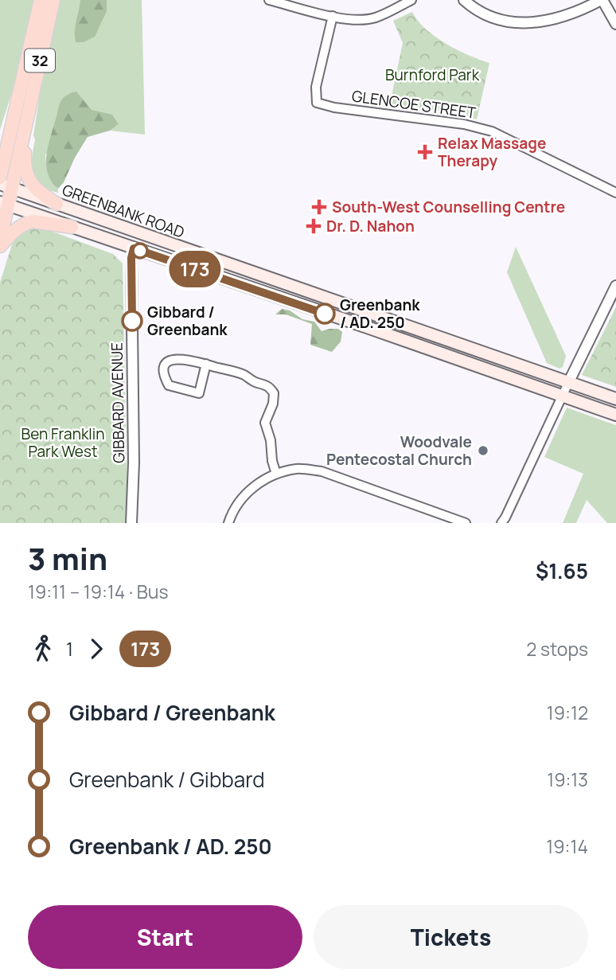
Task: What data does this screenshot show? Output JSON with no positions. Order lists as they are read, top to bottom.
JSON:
{
  "streets": {
    "main road": ["32", "GREENBANK ROAD"],
    "street": ["GLENCOE STREET", "GIBBARD AVENUE"]
  },
  "crossings": [
    ["32", "GREENBANK ROAD"],
    ["GREENBANK ROAD", "GIBBARD AVENUE"]
  ],
  "parks": ["Burnford Park", "Ben Franklin Park West"],
  "places": {
    "health": ["Relax Massage Therapy", "South-West Counselling Centre", "Dr. D. Nahon"],
    "other": ["Greenbank / AD. 250", "Gibbard / Greenbank", "Woodvale Pentecostal Church"]
  },
  "lines": ["bus line 173"],
  "page": {
    "on_map": "173",
    "heading": ["3 min", "19:11 – 19:14 · Bus", "$1.65"],
    "legs": ["1", "173", "2 stops"],
    "list": [
      {
        "name": "Gibbard / Greenbank",
        "value": "19:12"
      },
      {
        "name": "Greenbank / Gibbard",
        "value": "19:13"
      },
      {
        "name": "Greenbank / AD. 250",
        "value": "19:14"
      }
    ],
    "buttons": ["Start", "Tickets"]
  }
}
